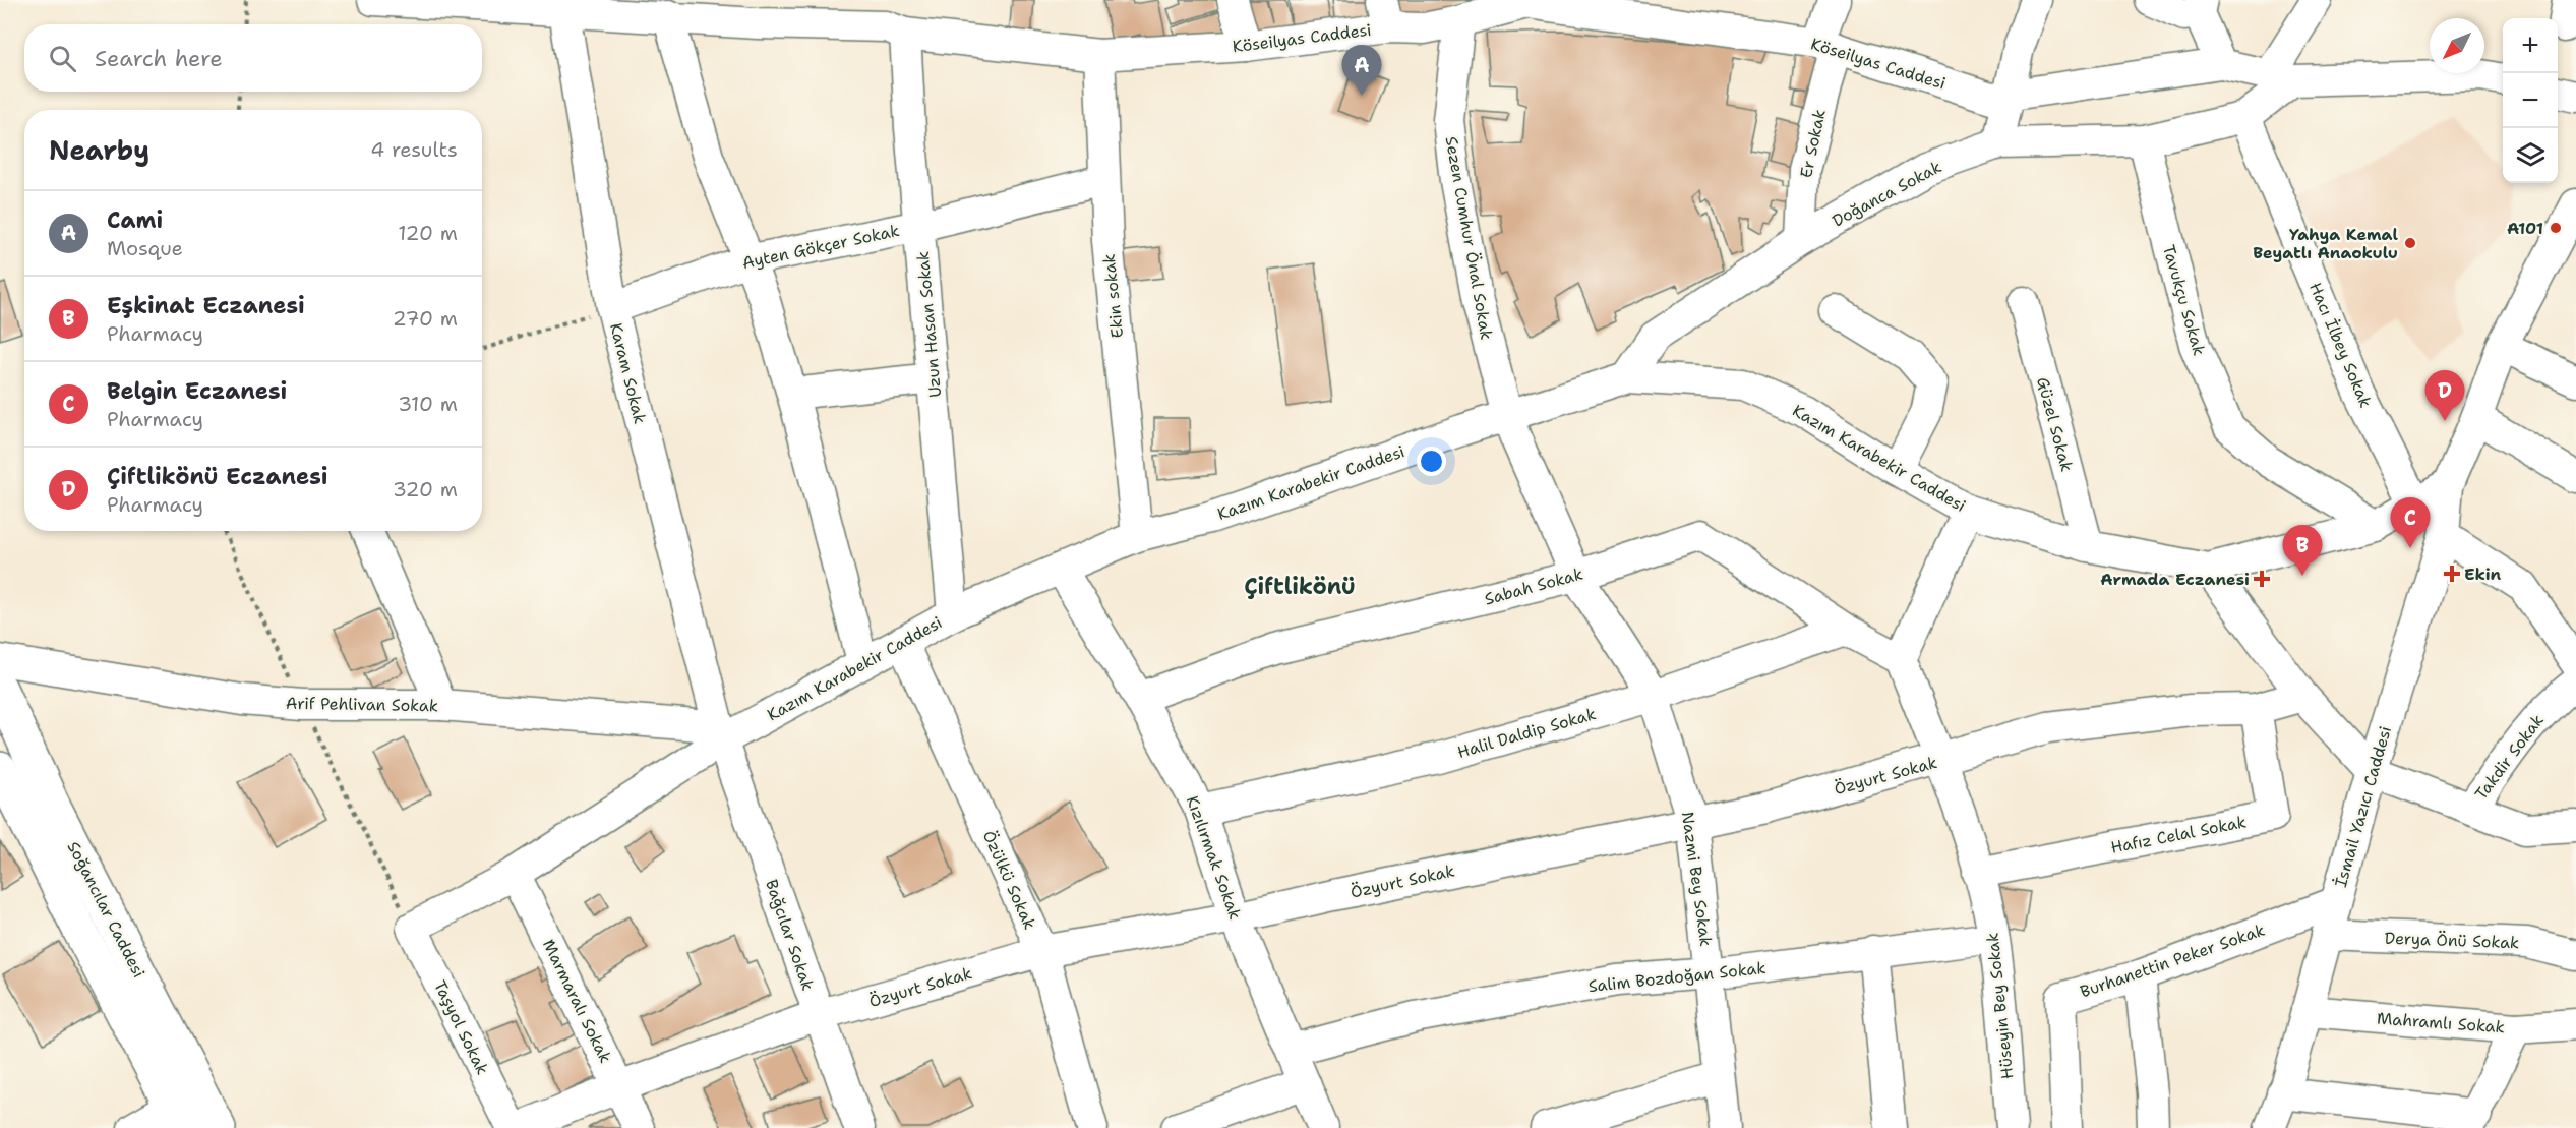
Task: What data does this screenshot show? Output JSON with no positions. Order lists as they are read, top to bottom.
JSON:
{
  "streets": {
    "main road": ["Soğancılar Caddesi"],
    "street": [
      "Köseilyas Caddesi",
      "Er Sokak",
      "Doğanca Sokak",
      "Sezen Cumhur Önal Sokak",
      "Ayten Gökçer Sokak",
      "Ekin sokak",
      "Tavukçu Sokak",
      "Uzun Hasan Sokak",
      "Hacı İlbey Sokak",
      "Karam Sokak",
      "Güzel Sokak",
      "Kazım Karabekir Caddesi",
      "Sabah Sokak",
      "Arif Pehlivan Sokak",
      "Halil Daldip Sokak",
      "Takdir Sokak",
      "Özyurt Sokak",
      "İsmail Yazıcı Caddesi",
      "Hafız Celal Sokak",
      "Kızılırmak Sokak",
      "Nazmi Bey Sokak",
      "Özülkü Sokak",
      "Bağcılar Sokak",
      "Derya Önü Sokak",
      "Burhanettin Peker Sokak",
      "Salim Bozdoğan Sokak",
      "Marmaralı Sokak",
      "Hüseyin Bey Sokak",
      "Mahramlı Sokak",
      "Taşyol Sokak"
    ]
  },
  "crossings": [
    ["Köseilyas Caddesi", "Er Sokak"],
    ["Köseilyas Caddesi", "Doğanca Sokak"],
    ["Köseilyas Caddesi", "Sezen Cumhur Önal Sokak"],
    ["Köseilyas Caddesi", "Ekin sokak"],
    ["Köseilyas Caddesi", "Uzun Hasan Sokak"],
    ["Köseilyas Caddesi", "Karam Sokak"],
    ["Er Sokak", "Doğanca Sokak"],
    ["Doğanca Sokak", "Tavukçu Sokak"],
    ["Doğanca Sokak", "Hacı İlbey Sokak"],
    ["Doğanca Sokak", "Kazım Karabekir Caddesi"],
    ["Sezen Cumhur Önal Sokak", "Kazım Karabekir Caddesi"],
    ["Sezen Cumhur Önal Sokak", "Nazmi Bey Sokak"],
    ["Ayten Gökçer Sokak", "Ekin sokak"],
    ["Ayten Gökçer Sokak", "Uzun Hasan Sokak"],
    ["Ayten Gökçer Sokak", "Karam Sokak"],
    ["Ekin sokak", "Kazım Karabekir Caddesi"],
    ["Tavukçu Sokak", "Kazım Karabekir Caddesi"],
    ["Uzun Hasan Sokak", "Kazım Karabekir Caddesi"],
    ["Hacı İlbey Sokak", "Kazım Karabekir Caddesi"],
    ["Karam Sokak", "Kazım Karabekir Caddesi"],
    ["Karam Sokak", "Arif Pehlivan Sokak"],
    ["Karam Sokak", "Bağcılar Sokak"],
    ["Güzel Sokak", "Kazım Karabekir Caddesi"],
    ["Kazım Karabekir Caddesi", "Arif Pehlivan Sokak"],
    ["Kazım Karabekir Caddesi", "İsmail Yazıcı Caddesi"],
    ["Kazım Karabekir Caddesi", "Kızılırmak Sokak"],
    ["Kazım Karabekir Caddesi", "Nazmi Bey Sokak"],
    ["Kazım Karabekir Caddesi", "Özülkü Sokak"],
    ["Kazım Karabekir Caddesi", "Bağcılar Sokak"],
    ["Kazım Karabekir Caddesi", "Marmaralı Sokak"],
    ["Kazım Karabekir Caddesi", "Taşyol Sokak"],
    ["Sabah Sokak", "Halil Daldip Sokak"],
    ["Sabah Sokak", "Kızılırmak Sokak"],
    ["Sabah Sokak", "Nazmi Bey Sokak"],
    ["Sabah Sokak", "Hüseyin Bey Sokak"],
    ["Arif Pehlivan Sokak", "Bağcılar Sokak"],
    ["Halil Daldip Sokak", "Kızılırmak Sokak"],
    ["Halil Daldip Sokak", "Nazmi Bey Sokak"],
    ["Özyurt Sokak", "Hafız Celal Sokak"],
    ["Özyurt Sokak", "Kızılırmak Sokak"],
    ["Özyurt Sokak", "Nazmi Bey Sokak"],
    ["Özyurt Sokak", "Özülkü Sokak"],
    ["Özyurt Sokak", "Bağcılar Sokak"],
    ["Özyurt Sokak", "Marmaralı Sokak"],
    ["Özyurt Sokak", "Hüseyin Bey Sokak"],
    ["İsmail Yazıcı Caddesi", "Derya Önü Sokak"],
    ["İsmail Yazıcı Caddesi", "Burhanettin Peker Sokak"],
    ["İsmail Yazıcı Caddesi", "Mahramlı Sokak"],
    ["Hafız Celal Sokak", "Hüseyin Bey Sokak"],
    ["Kızılırmak Sokak", "Salim Bozdoğan Sokak"],
    ["Nazmi Bey Sokak", "Salim Bozdoğan Sokak"],
    ["Salim Bozdoğan Sokak", "Hüseyin Bey Sokak"]
  ],
  "districts": ["Çiftlikönü"],
  "places": {
    "other": ["A101", "Yahya Kemal Beyatlı Anaokulu"],
    "health": ["Ekin", "Armada Eczanesi"]
  },
  "north": "bottom left",
  "page": {
    "map_buttons": ["+", "−"],
    "search": "Search here",
    "pins": [
      "A",
      "D",
      "C",
      "B"
    ],
    "heading": ["Nearby", "4 results"],
    "list": [
      {
        "mark": "A",
        "name": "Cami",
        "note": "Mosque",
        "value": "120 m"
      },
      {
        "mark": "B",
        "name": "Eşkinat Eczanesi",
        "note": "Pharmacy",
        "value": "270 m"
      },
      {
        "mark": "C",
        "name": "Belgin Eczanesi",
        "note": "Pharmacy",
        "value": "310 m"
      },
      {
        "mark": "D",
        "name": "Çiftlikönü Eczanesi",
        "note": "Pharmacy",
        "value": "320 m"
      }
    ]
  }
}
